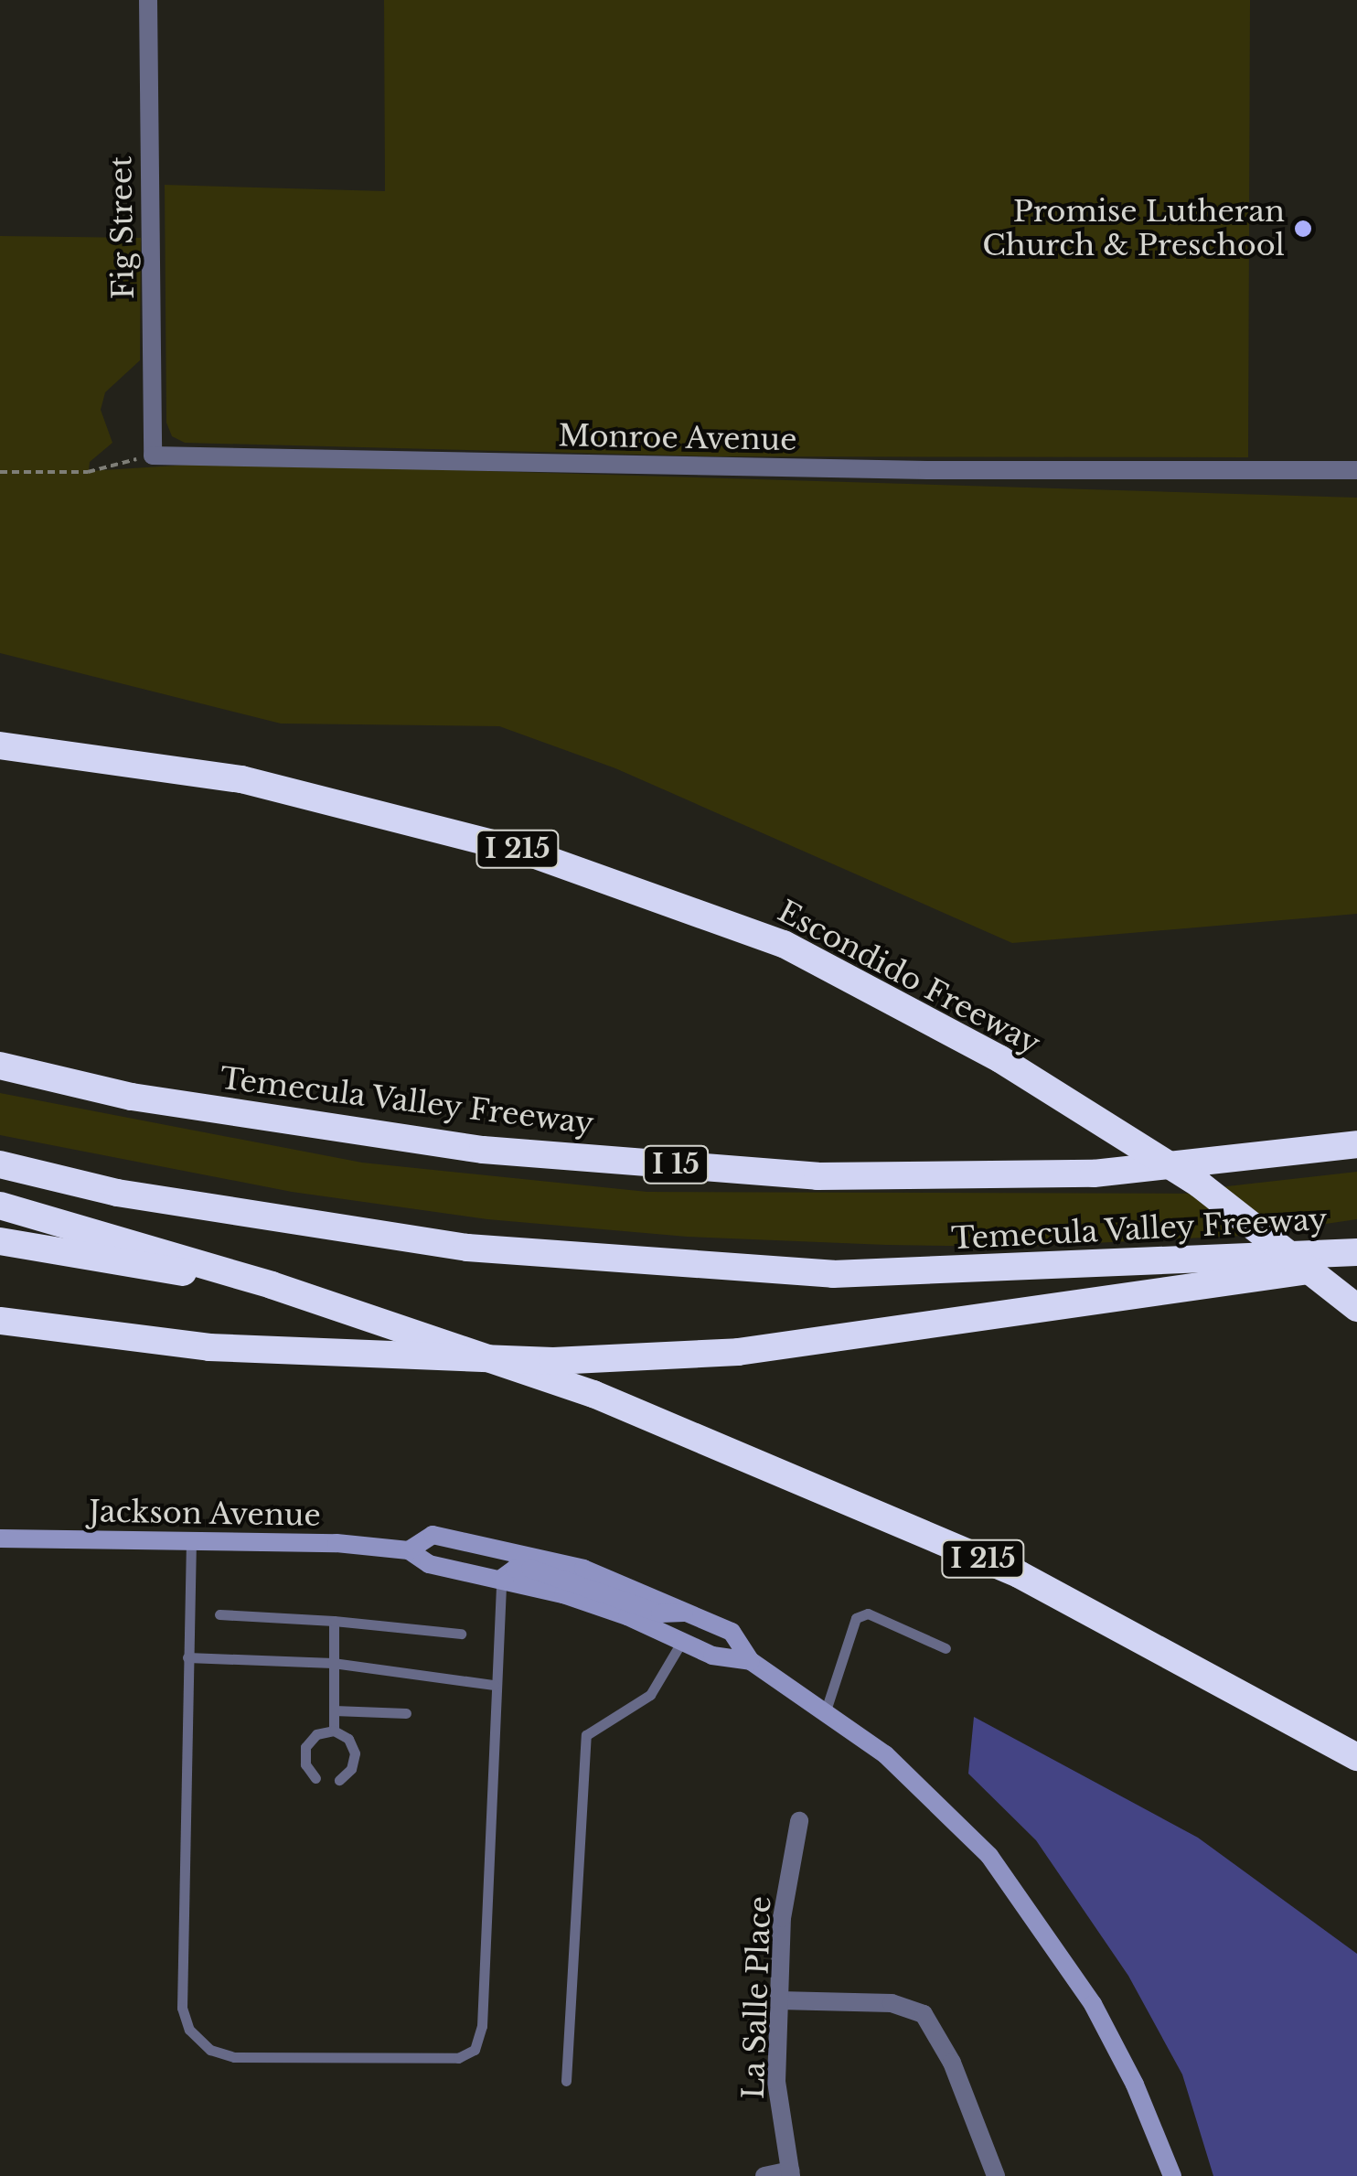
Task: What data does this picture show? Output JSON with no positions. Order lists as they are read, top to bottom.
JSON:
{
  "streets": {
    "highway": [
      "I 215",
      "Escondido Freeway",
      "Temecula Valley Freeway",
      "I 15"
    ],
    "main road": ["Jackson Avenue"],
    "street": ["Fig Street", "Monroe Avenue", "La Salle Place"]
  },
  "crossings": [
    ["Fig Street", "Monroe Avenue"]
  ],
  "places": ["Promise Lutheran Church & Preschool"]
}
